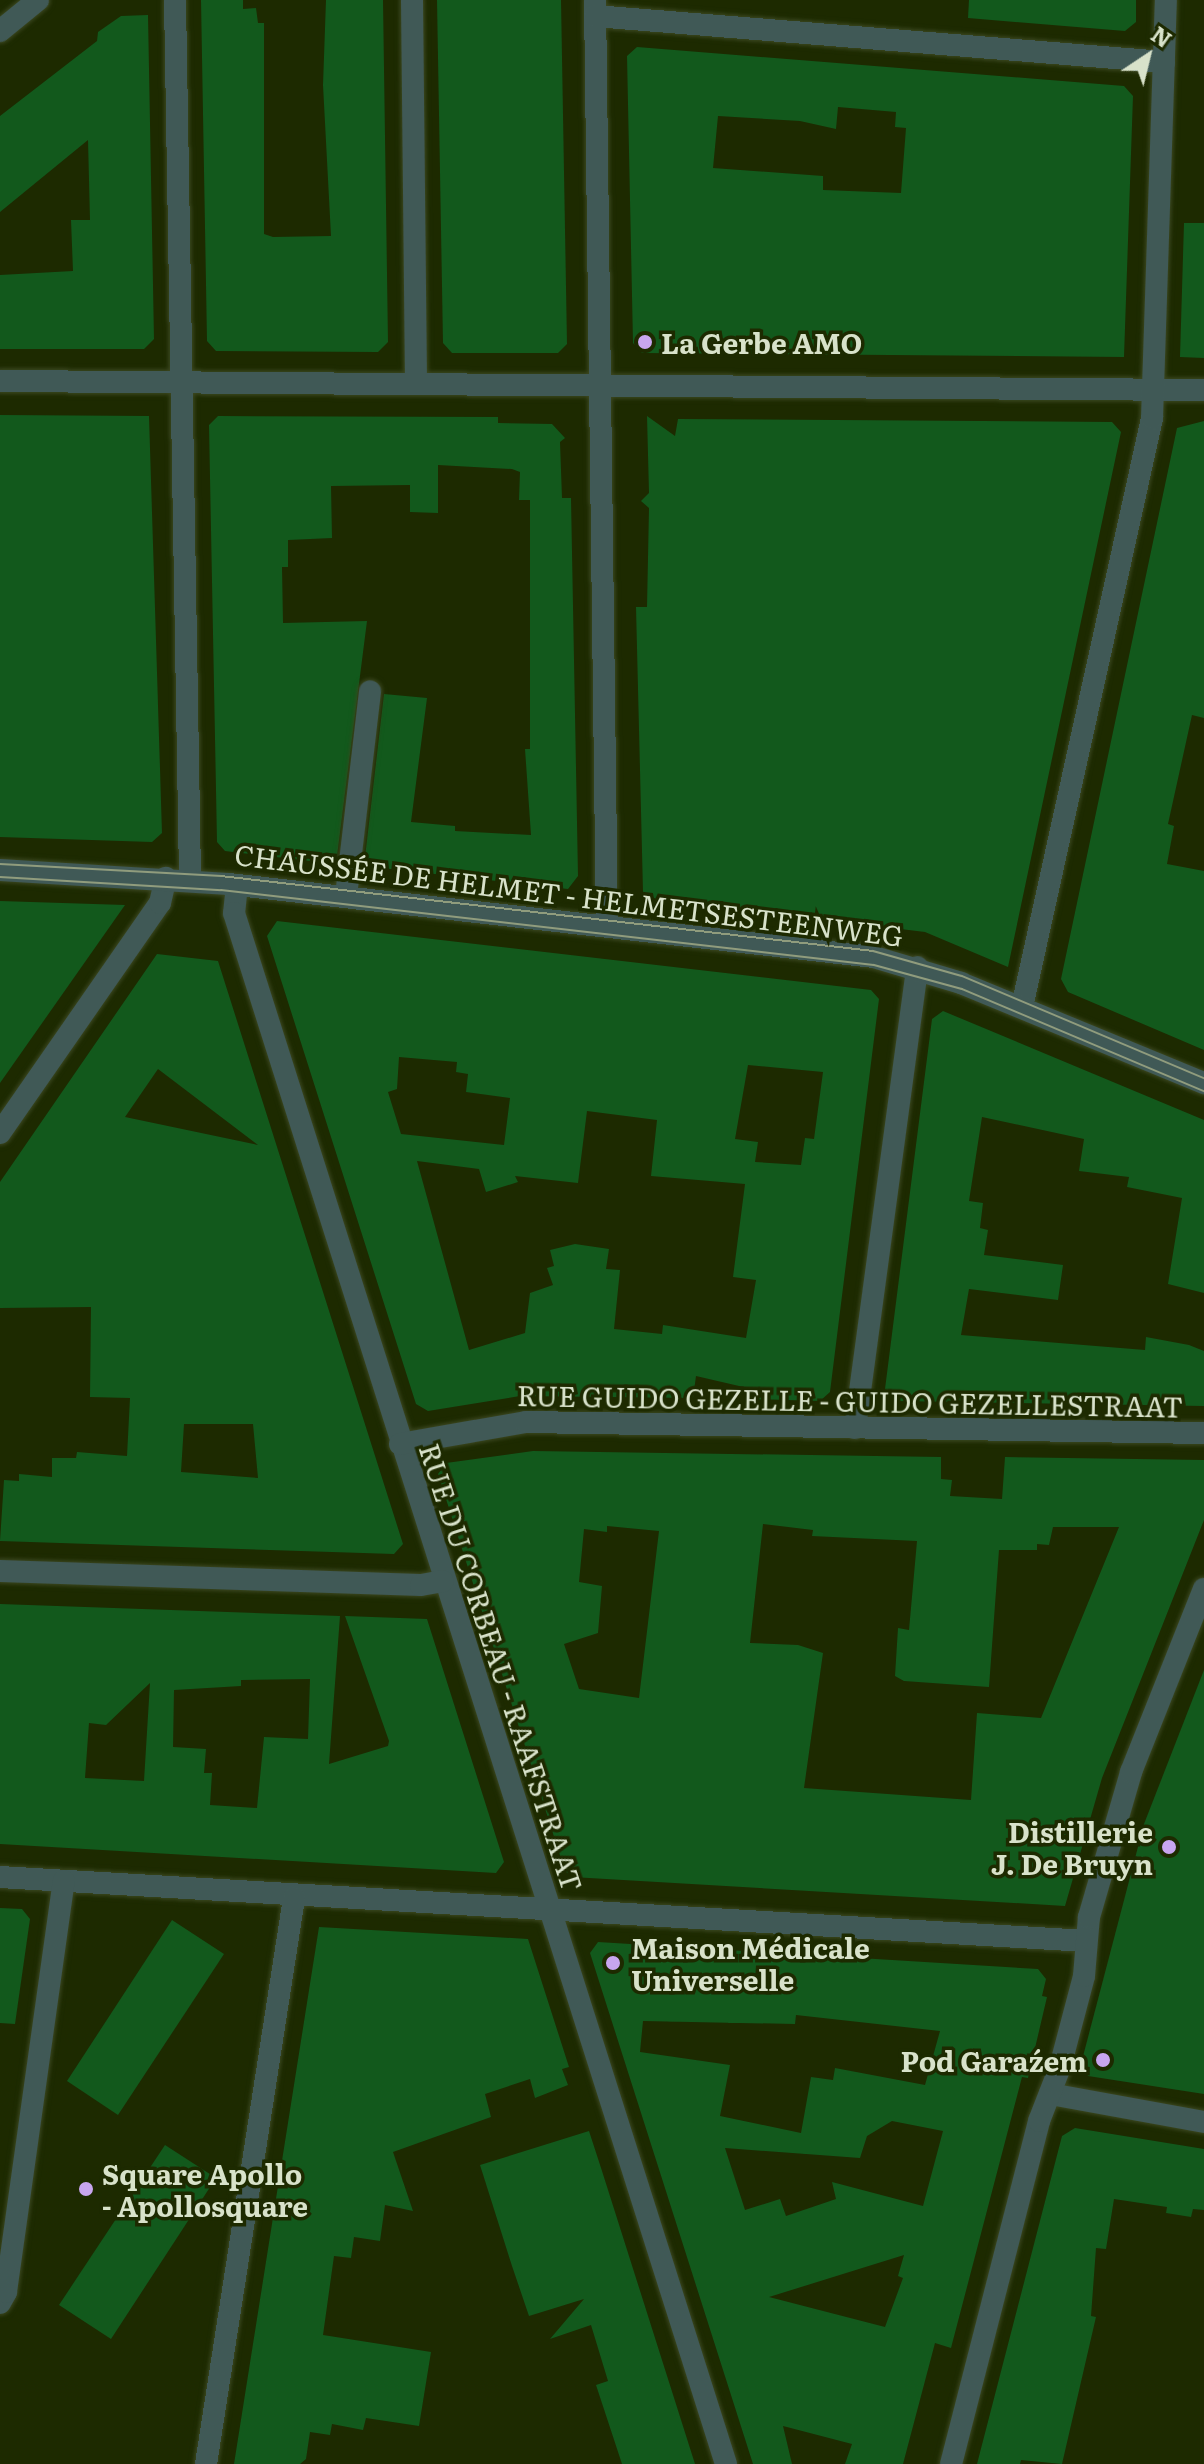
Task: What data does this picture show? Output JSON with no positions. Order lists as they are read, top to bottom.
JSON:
{
  "streets": {
    "street": ["CHAUSSÉE DE HELMET - HELMETSESTEENWEG", "RUE GUIDO GEZELLE - GUIDO GEZELLESTRAAT", "RUE DU CORBEAU - RAAFSTRAAT"]
  },
  "crossings": [
    ["CHAUSSÉE DE HELMET - HELMETSESTEENWEG", "RUE DU CORBEAU - RAAFSTRAAT"],
    ["RUE GUIDO GEZELLE - GUIDO GEZELLESTRAAT", "RUE DU CORBEAU - RAAFSTRAAT"]
  ],
  "places": [
    "La Gerbe AMO",
    "Distillerie J. De Bruyn",
    "Maison Médicale Universelle",
    "Pod Garaźem",
    "Square Apollo - Apollosquare"
  ],
  "north": "top right"
}
